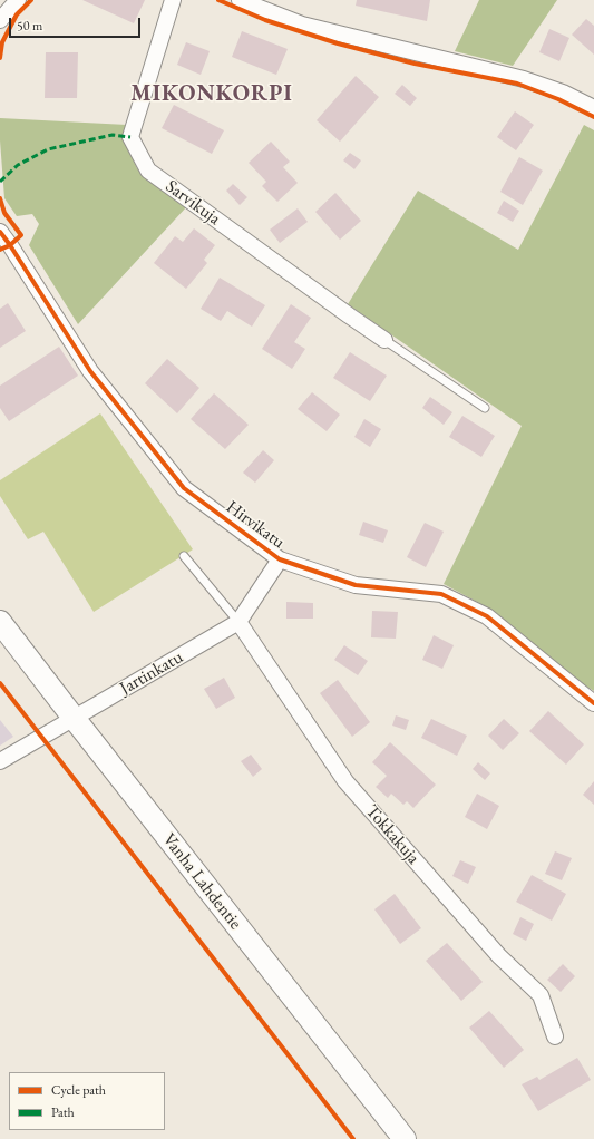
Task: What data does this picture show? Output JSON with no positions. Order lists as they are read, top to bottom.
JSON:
{
  "streets": {
    "main road": ["Vanha Lahdentie"],
    "street": [
      "Sarvikuja",
      "Hirvikatu",
      "Jartinkatu",
      "Tokkakuja"
    ]
  },
  "crossings": [
    ["Hirvikatu", "Jartinkatu"],
    ["Jartinkatu", "Tokkakuja"],
    ["Jartinkatu", "Vanha Lahdentie"]
  ],
  "districts": ["MIKONKORPI"],
  "legend": ["Cycle path", "Path"],
  "scale_bar": "50 m"
}
